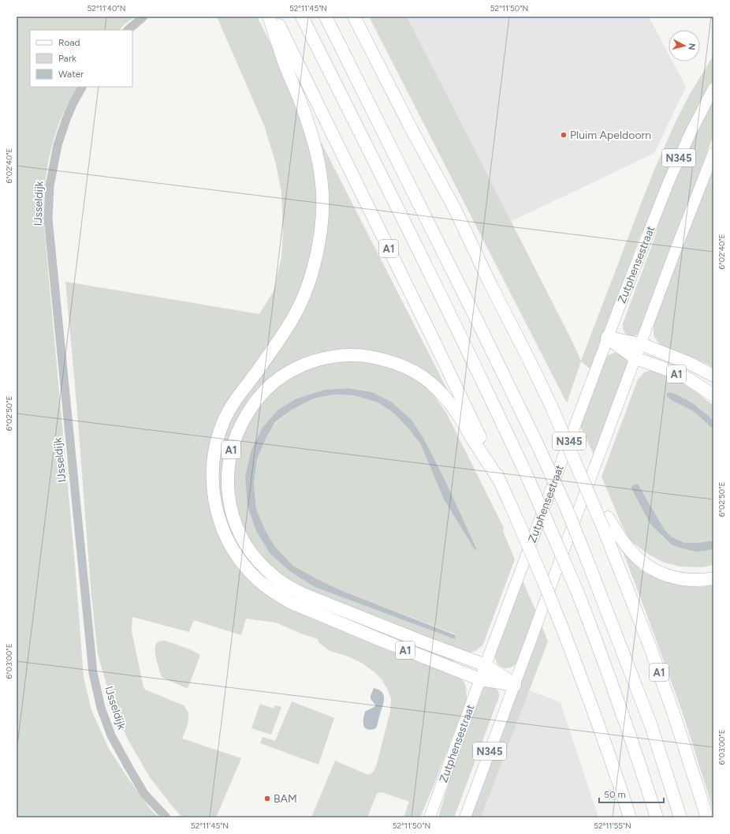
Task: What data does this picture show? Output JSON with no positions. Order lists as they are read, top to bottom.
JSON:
{
  "streets": {
    "highway": ["A1"],
    "main road": ["N345", "Zutphensestraat"],
    "street": ["IJsseldijk"]
  },
  "crossings": [
    ["N345", "A1"],
    ["A1", "Zutphensestraat"]
  ],
  "places": ["Pluim Apeldoorn", "BAM"],
  "legend": ["Road", "Park", "Water"],
  "scale_bar": "50 m",
  "north": "right",
  "coordinates": [
    "52°11'40\"N",
    "52°11'45\"N",
    "52°11'50\"N",
    "6°02'40\"E",
    "6°02'50\"E",
    "6°03'00\"E",
    "52°11'55\"N"
  ]
}
